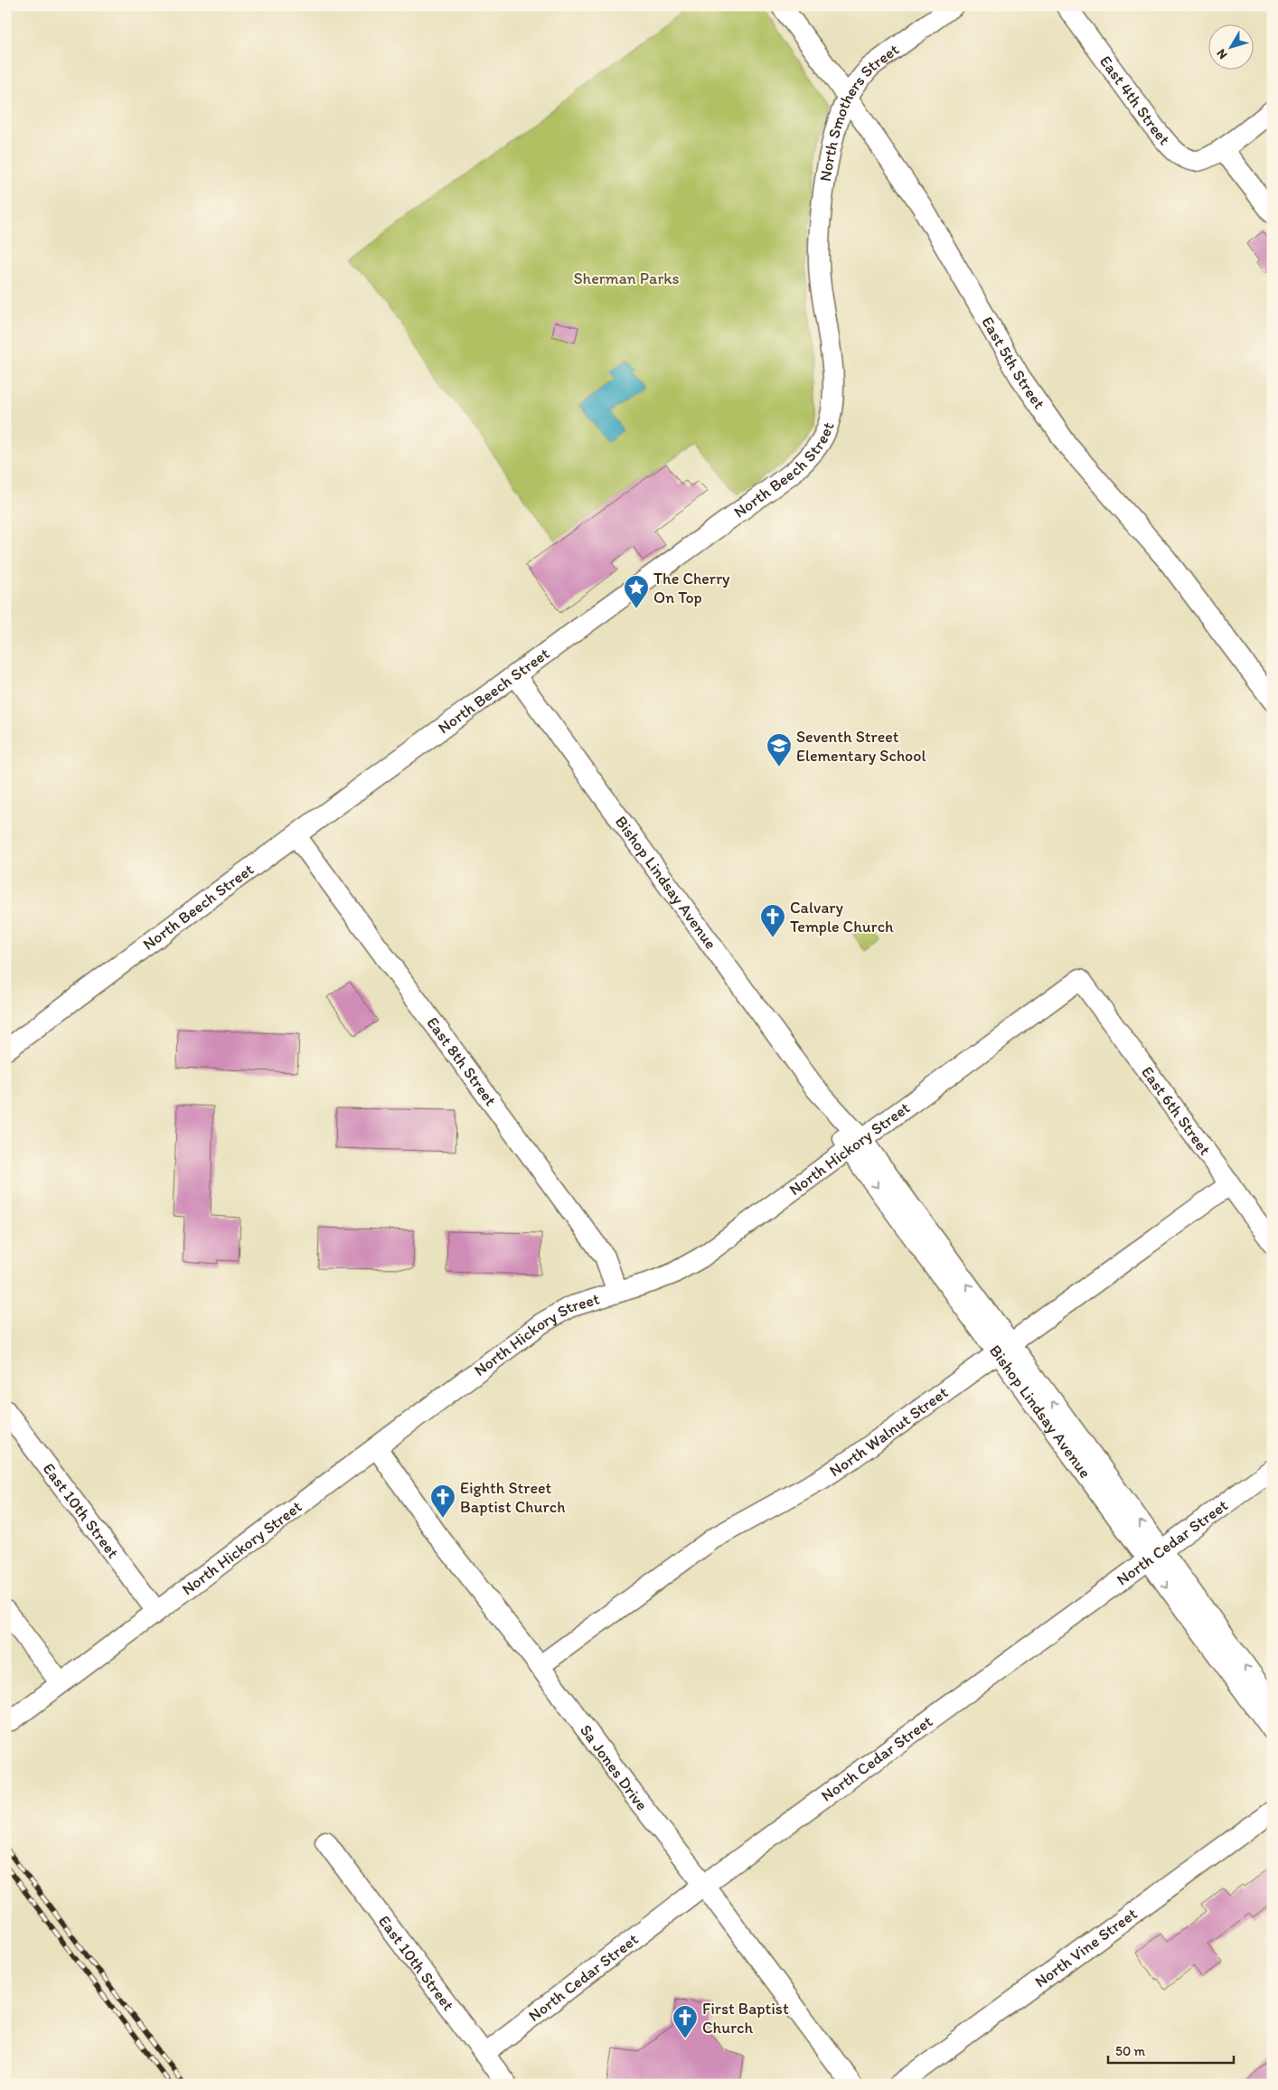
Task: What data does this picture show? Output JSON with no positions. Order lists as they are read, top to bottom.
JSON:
{
  "streets": {
    "street": [
      "East 4th Street",
      "North Smothers Street",
      "East 5th Street",
      "North Beech Street",
      "Bishop Lindsay Avenue",
      "East 8th Street",
      "East 6th Street",
      "North Hickory Street",
      "North Walnut Street",
      "East 10th Street",
      "North Cedar Street",
      "Sa Jones Drive",
      "North Vine Street"
    ]
  },
  "crossings": [
    ["North Smothers Street", "East 5th Street"],
    ["North Smothers Street", "North Beech Street"],
    ["North Beech Street", "Bishop Lindsay Avenue"],
    ["North Beech Street", "East 8th Street"],
    ["Bishop Lindsay Avenue", "North Hickory Street"],
    ["Bishop Lindsay Avenue", "North Walnut Street"],
    ["Bishop Lindsay Avenue", "North Cedar Street"],
    ["East 8th Street", "North Hickory Street"],
    ["East 6th Street", "North Hickory Street"],
    ["East 6th Street", "North Walnut Street"],
    ["North Hickory Street", "East 10th Street"],
    ["North Hickory Street", "Sa Jones Drive"],
    ["North Walnut Street", "Sa Jones Drive"],
    ["East 10th Street", "North Cedar Street"],
    ["North Cedar Street", "Sa Jones Drive"]
  ],
  "parks": ["Sherman Parks"],
  "places": {
    "place": ["The Cherry On Top"],
    "school or university": ["Seventh Street Elementary School"],
    "church": ["Calvary Temple Church", "Eighth Street Baptist Church", "First Baptist Church"]
  },
  "scale_bar": "50 m",
  "north": "bottom left"
}
